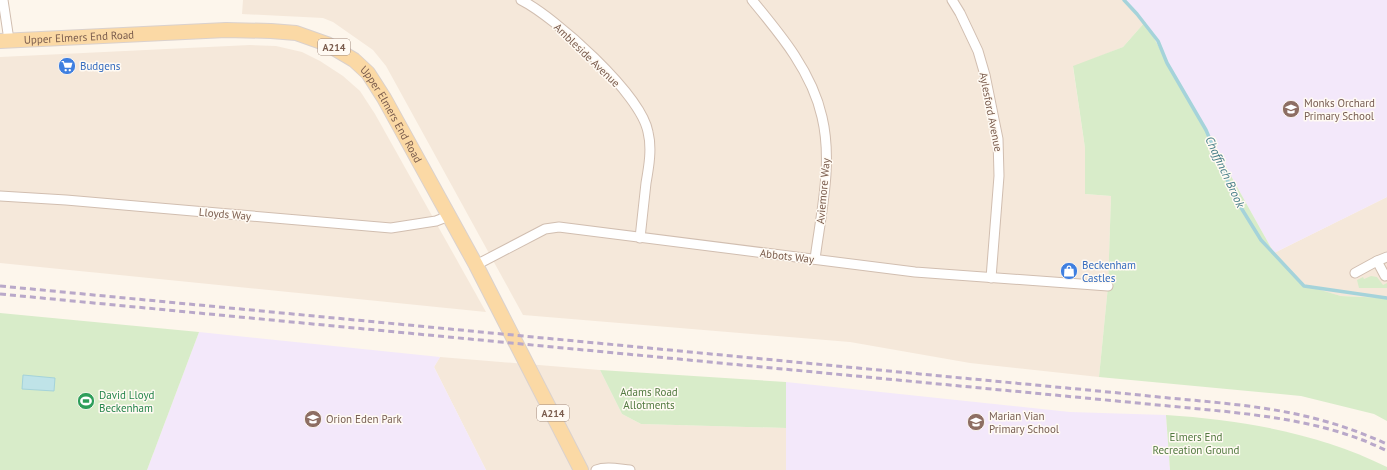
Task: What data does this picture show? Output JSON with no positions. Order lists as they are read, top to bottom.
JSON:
{
  "streets": {
    "main road": ["Upper Elmers End Road", "A214"],
    "street": [
      "Ambleside Avenue",
      "Aylesford Avenue",
      "Aviemore Way",
      "Lloyds Way",
      "Abbots Way"
    ]
  },
  "crossings": [
    ["Upper Elmers End Road", "Lloyds Way"],
    ["Upper Elmers End Road", "Abbots Way"],
    ["Ambleside Avenue", "Abbots Way"],
    ["Aylesford Avenue", "Abbots Way"],
    ["Aviemore Way", "Abbots Way"]
  ],
  "water": ["Chaffinch Brook"],
  "parks": ["Adams Road Allotments", "Elmers End Recreation Ground"],
  "places": {
    "supermarket": ["Budgens"],
    "school or university": ["Monks Orchard Primary School", "Orion Eden Park", "Marian Vian Primary School"],
    "shop": ["Beckenham Castles"],
    "sports": ["David Lloyd Beckenham"]
  }
}
